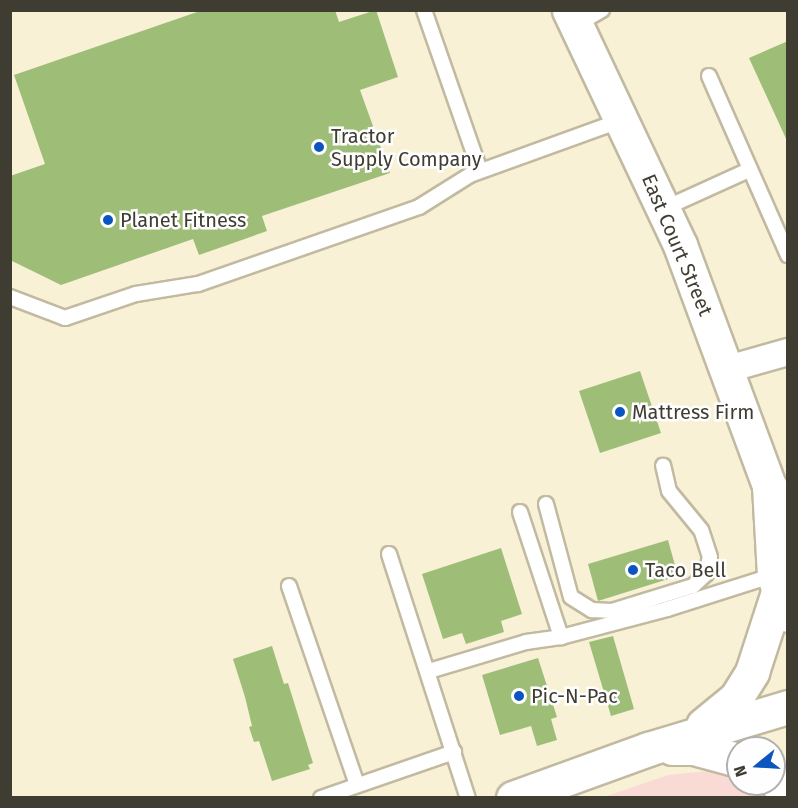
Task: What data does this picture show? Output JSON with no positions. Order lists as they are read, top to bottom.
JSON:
{
  "streets": {
    "main road": ["East Court Street"]
  },
  "places": [
    "Tractor Supply Company",
    "Planet Fitness",
    "Mattress Firm",
    "Taco Bell",
    "Pic-N-Pac"
  ],
  "north": "left"
}
